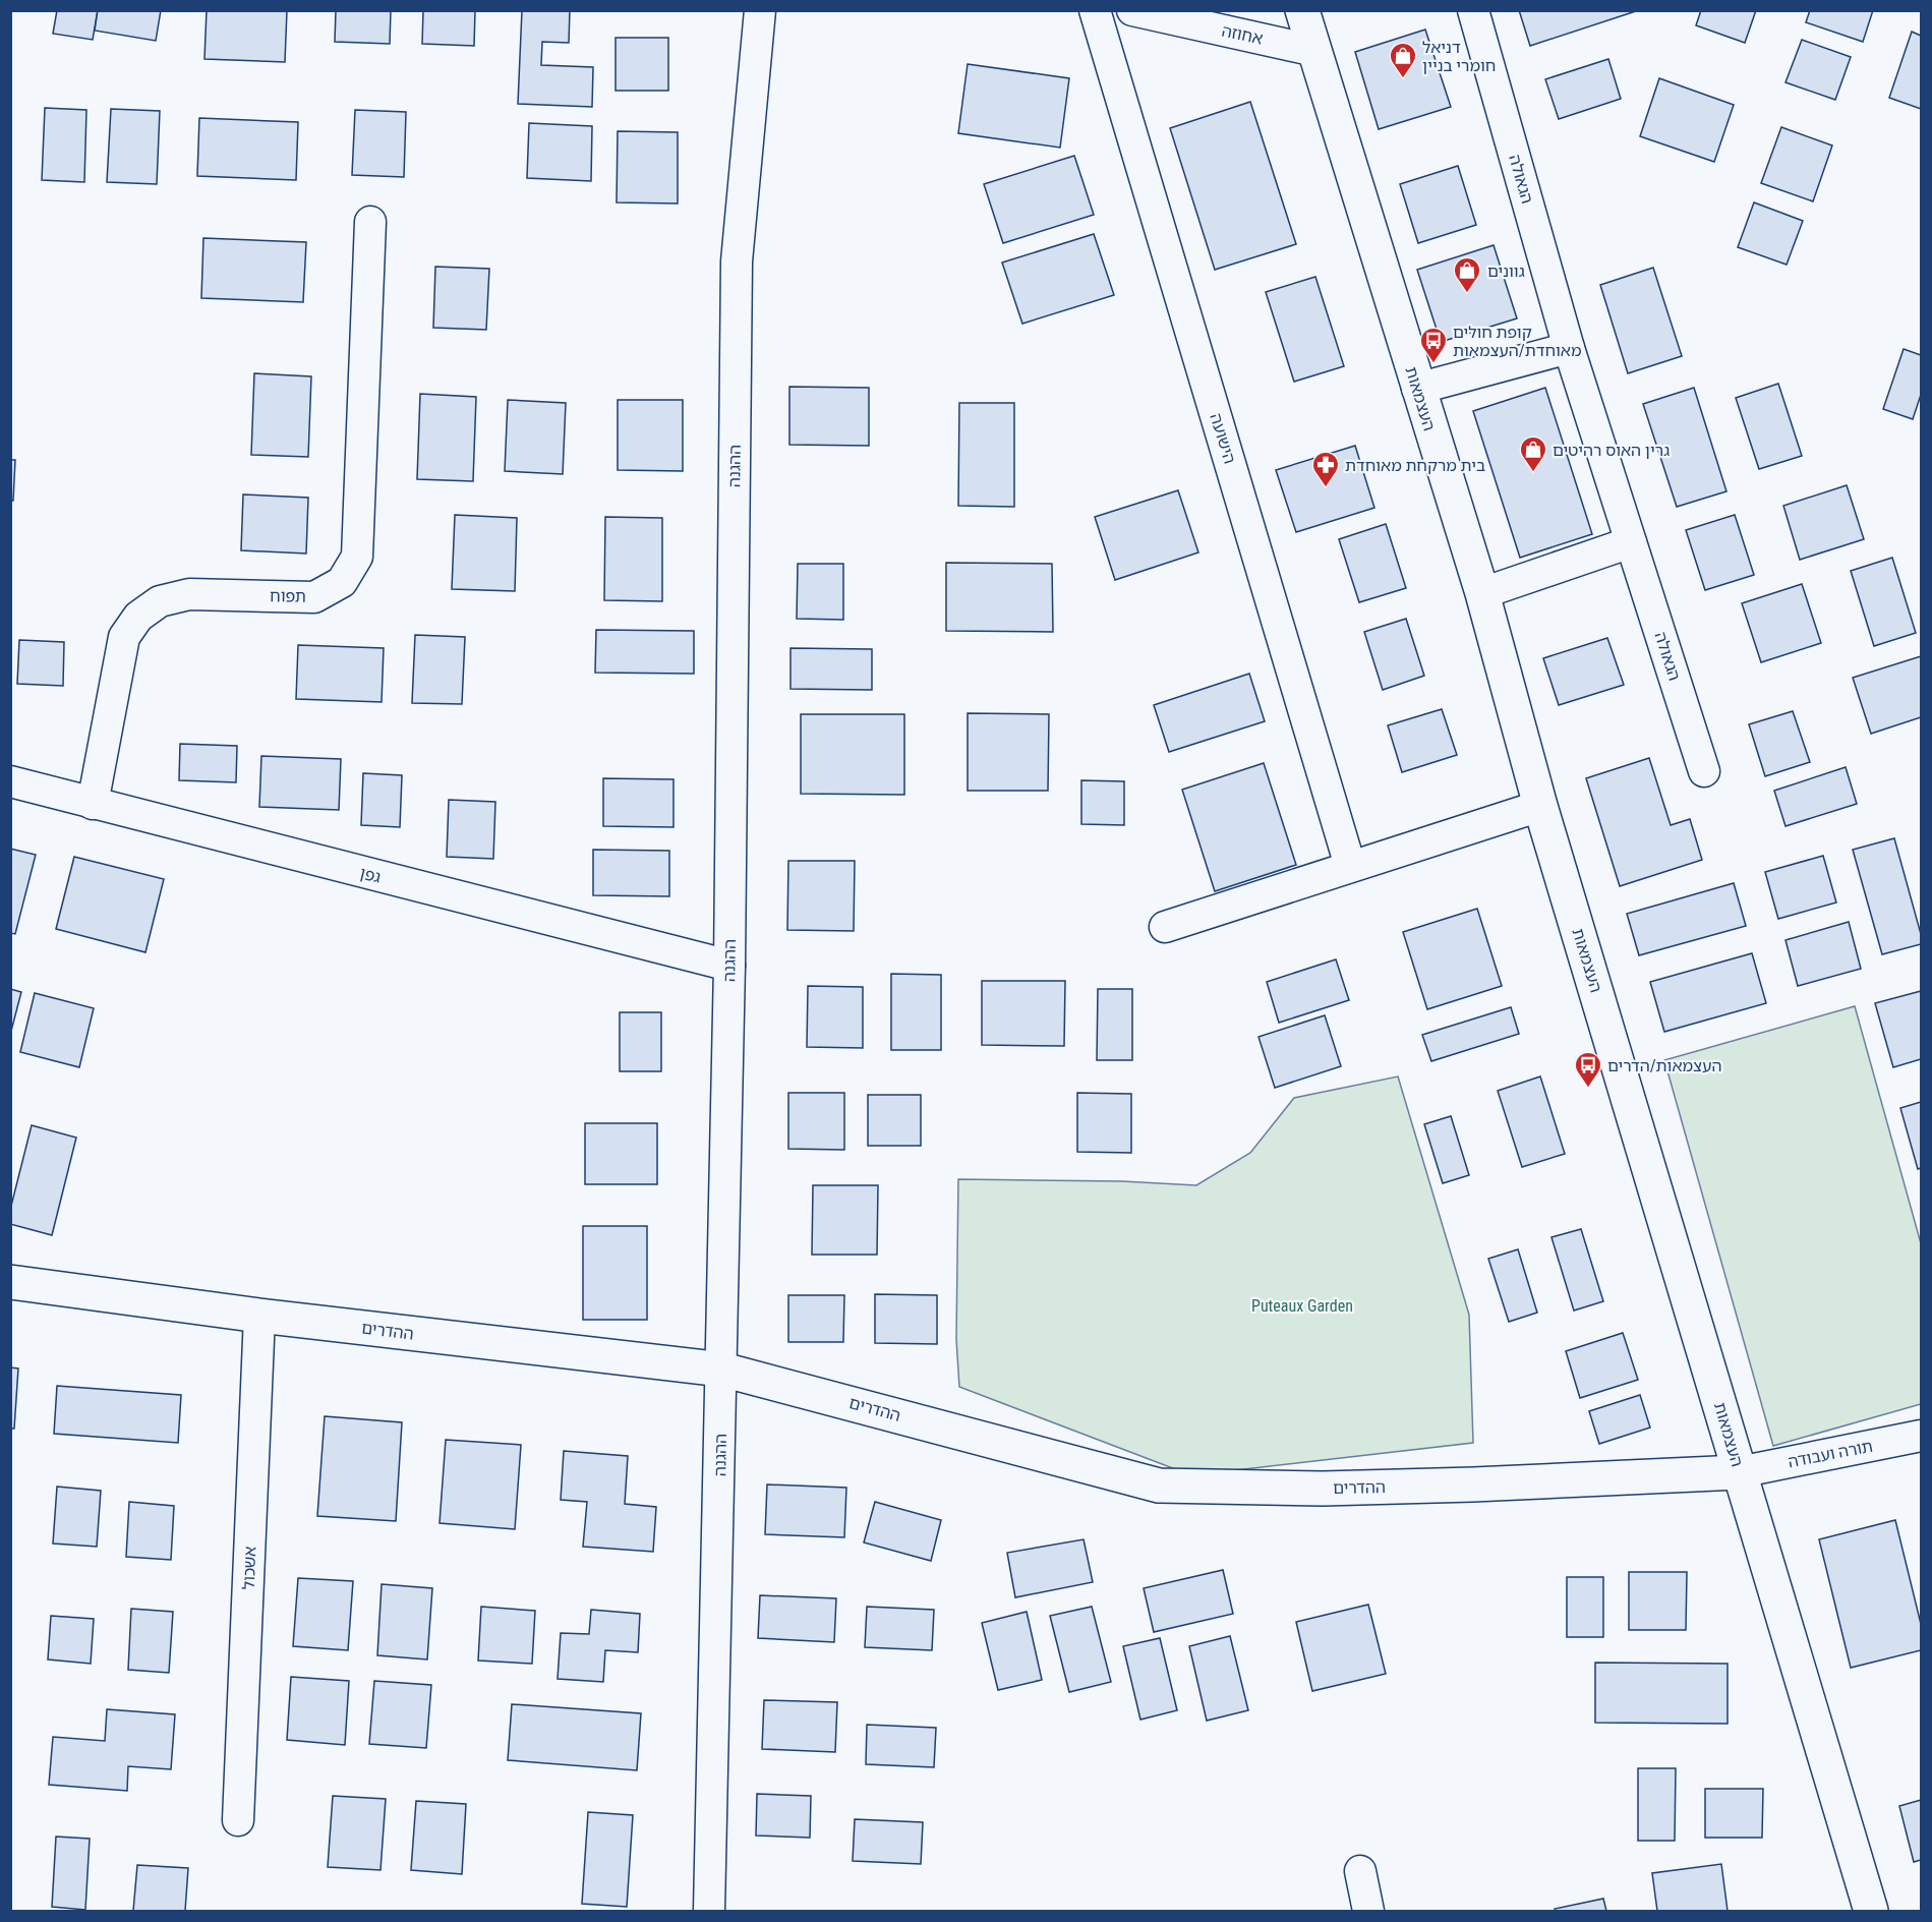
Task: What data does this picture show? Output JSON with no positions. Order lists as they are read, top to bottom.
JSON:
{
  "streets": {
    "street": [
      "אחוזה",
      "הגאולה",
      "העצמאות",
      "הישועה",
      "ההגנה",
      "תפוח",
      "גפן",
      "ההדרים",
      "תורה ועבודה",
      "אשכול"
    ]
  },
  "crossings": [
    ["אחוזה", "העצמאות"],
    ["העצמאות", "ההדרים"],
    ["העצמאות", "תורה ועבודה"],
    ["ההגנה", "גפן"],
    ["ההגנה", "ההדרים"],
    ["תפוח", "גפן"],
    ["ההדרים", "תורה ועבודה"],
    ["ההדרים", "אשכול"]
  ],
  "parks": ["Puteaux Garden"],
  "places": {
    "shop": ["דניאל חומרי בניין", "גוונים", "גרין האוס רהיטים"],
    "bus stop": ["קופת חולים מאוחדת/העצמאות", "העצמאות/הדרים"],
    "pharmacy": ["בית מרקחת מאוחדת"]
  }
}
